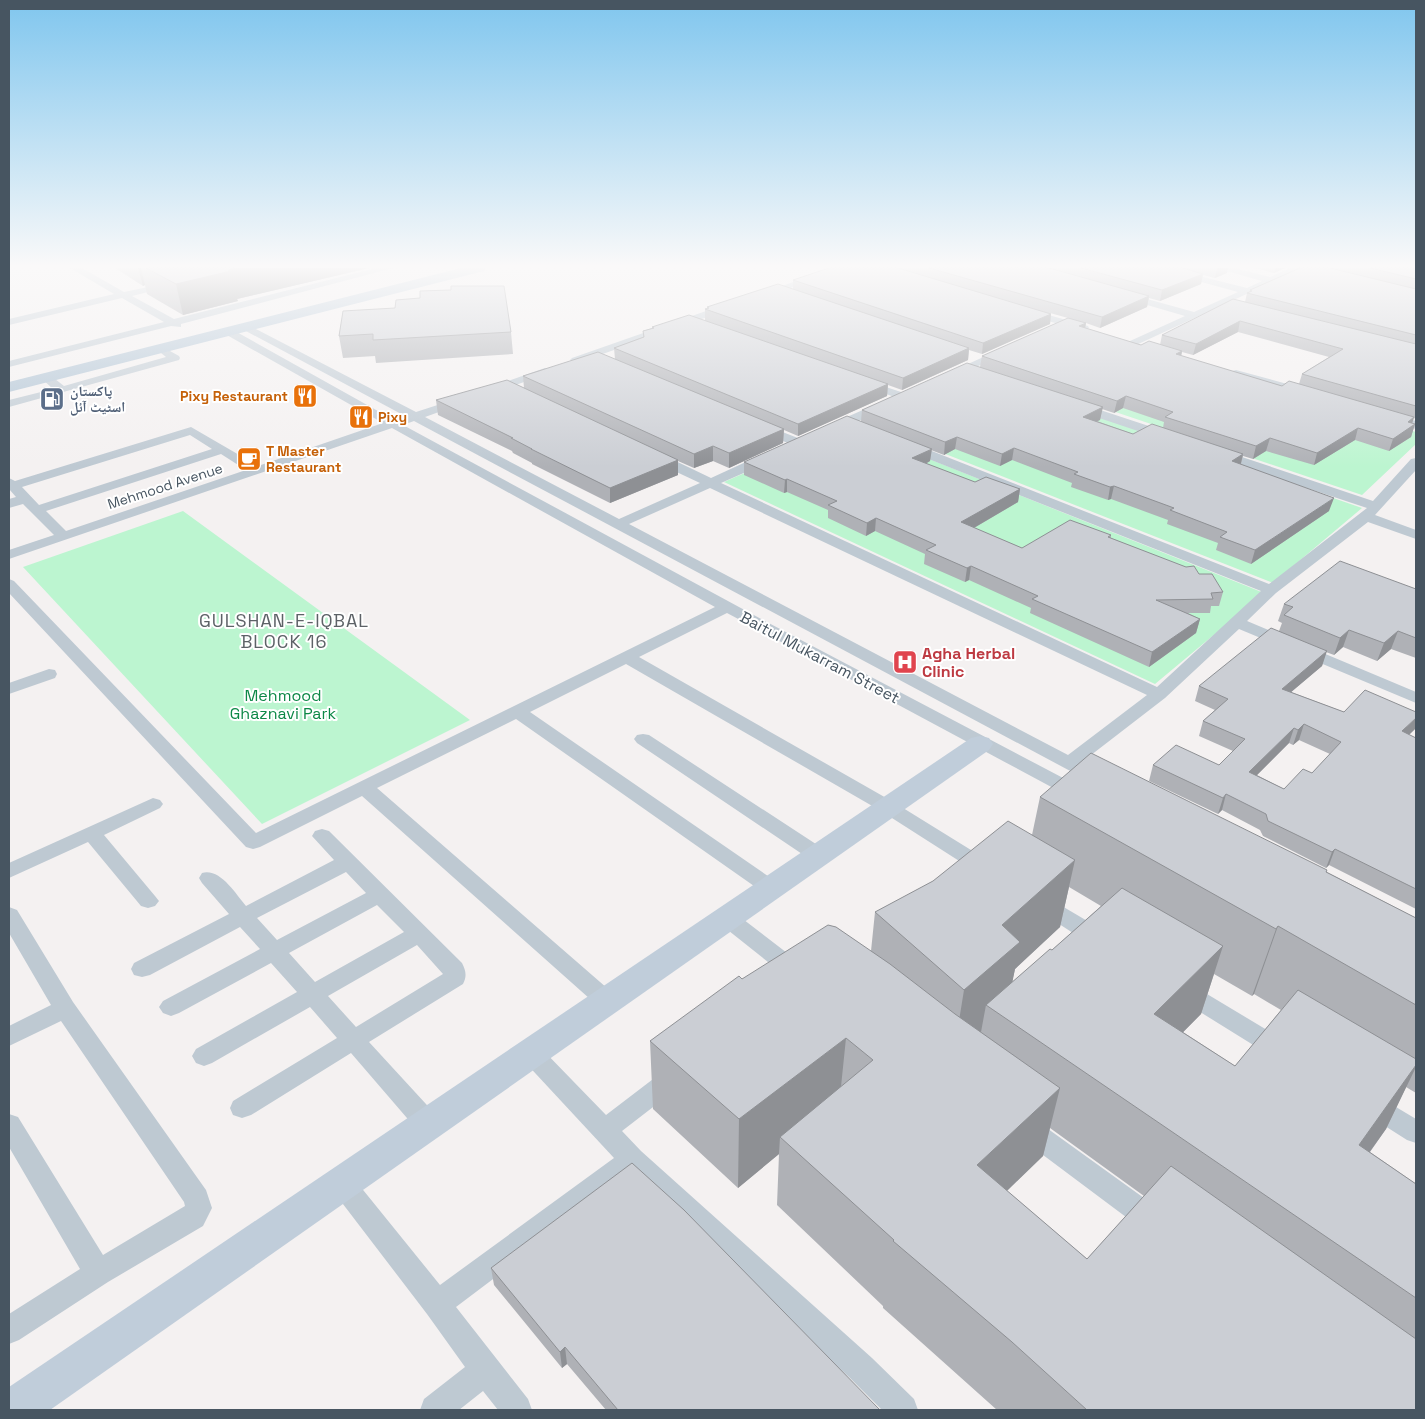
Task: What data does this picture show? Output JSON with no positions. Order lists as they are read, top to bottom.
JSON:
{
  "streets": {
    "street": ["Mehmood Avenue", "Baitul Mukarram Street"]
  },
  "crossings": [
    ["Mehmood Avenue", "Baitul Mukarram Street"]
  ],
  "districts": ["GULSHAN-E-IQBAL BLOCK 16"],
  "parks": ["Mehmood Ghaznavi Park"],
  "places": {
    "restaurant": ["Pixy Restaurant", "Pixy"],
    "fuel station": ["پاکستان اسٹیٹ آئل"],
    "cafe": ["T Master Restaurant"],
    "hospital": ["Agha Herbal Clinic"]
  }
}
